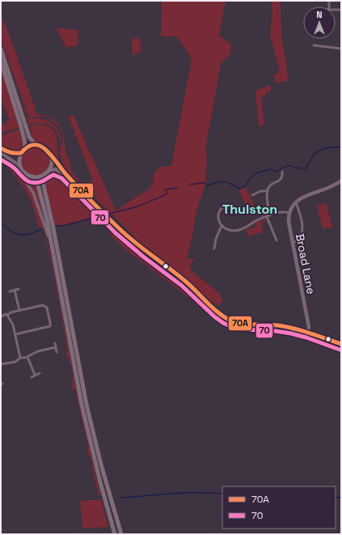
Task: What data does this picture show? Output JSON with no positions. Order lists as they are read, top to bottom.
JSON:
{
  "streets": {
    "main road": ["Broad Lane"]
  },
  "districts": ["Thulston"],
  "lines": ["transit line 70A", "transit line 70"],
  "legend": ["70A", "70"],
  "north": "top"
}
